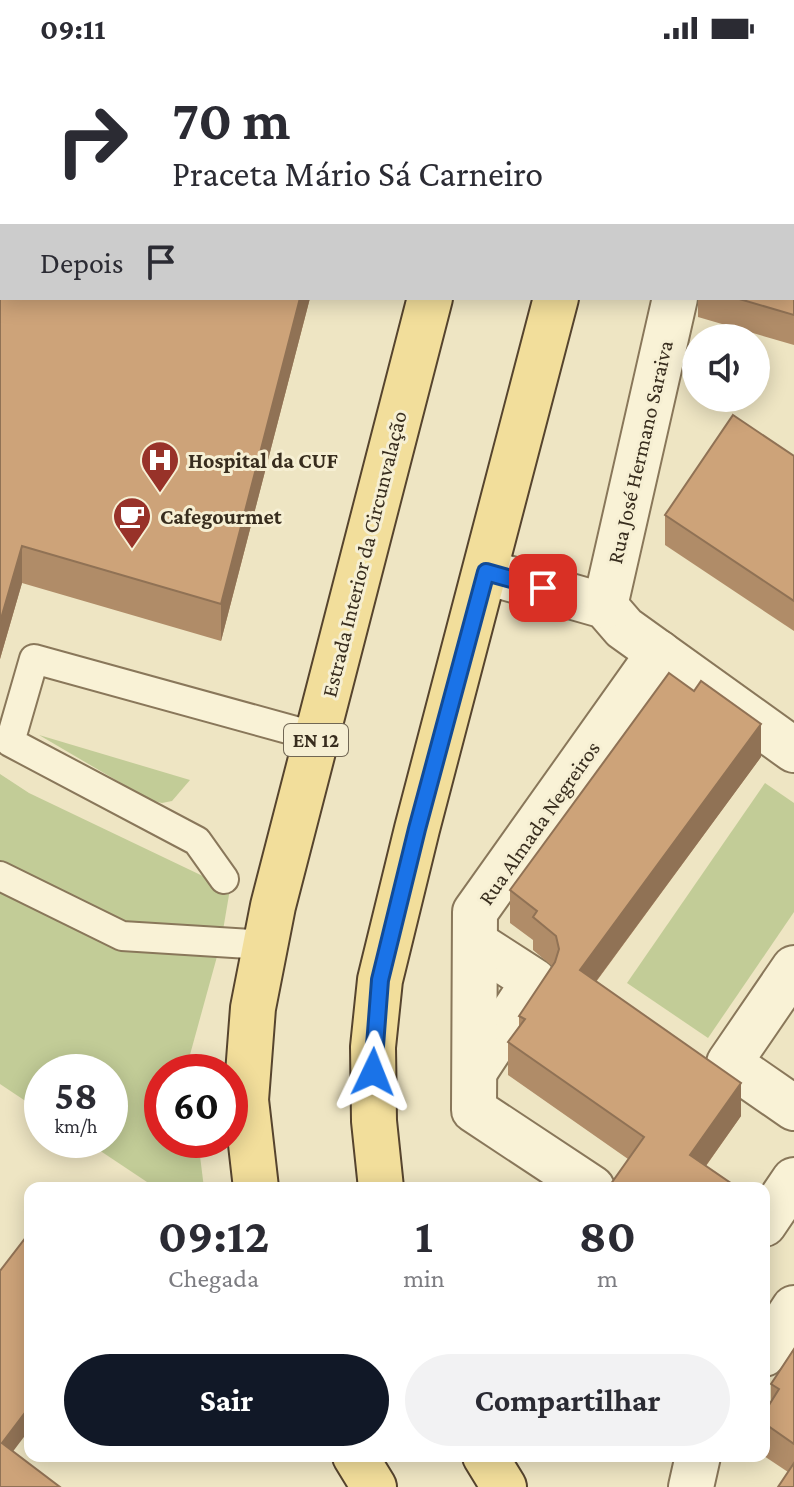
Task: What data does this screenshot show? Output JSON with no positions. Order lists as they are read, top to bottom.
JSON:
{
  "streets": {
    "main road": ["Estrada Interior da Circunvalação", "EN 12"],
    "street": ["Rua José Hermano Saraiva", "Rua Almada Negreiros"]
  },
  "places": {
    "hospital": ["Hospital da CUF"],
    "cafe": ["Cafegourmet"]
  },
  "page": {
    "status": "09:11",
    "turn": ["70 m", "Praceta Mário Sá Carneiro"],
    "then": "Depois",
    "speed": "58 km/h",
    "limit": "60",
    "eta": [
      "09:12",
      "Chegada",
      "1",
      "min",
      "80",
      "m"
    ],
    "buttons": ["Sair", "Compartilhar"]
  }
}
